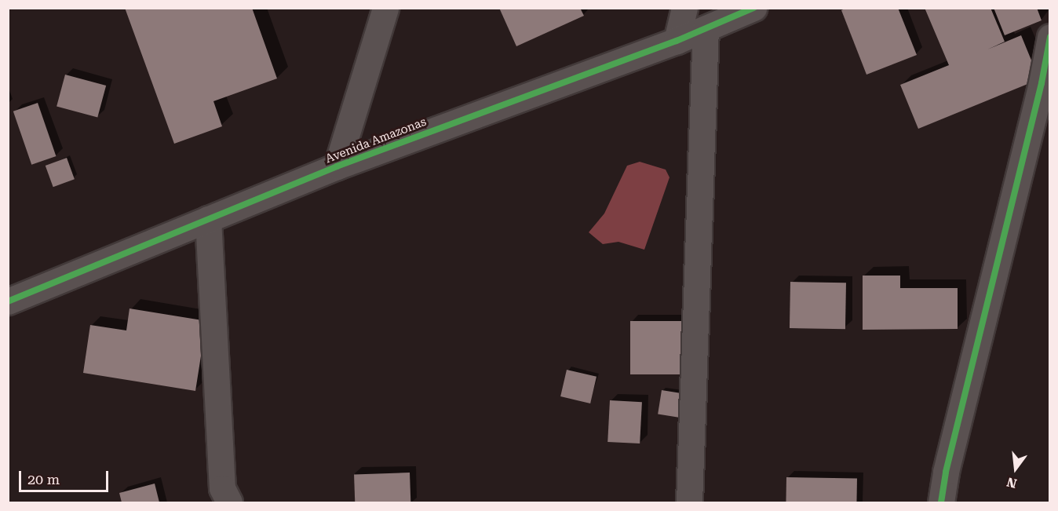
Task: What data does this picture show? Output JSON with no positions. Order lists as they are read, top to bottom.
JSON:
{
  "streets": {
    "street": ["Avenida Amazonas"]
  },
  "scale_bar": "20 m",
  "north": "bottom"
}
